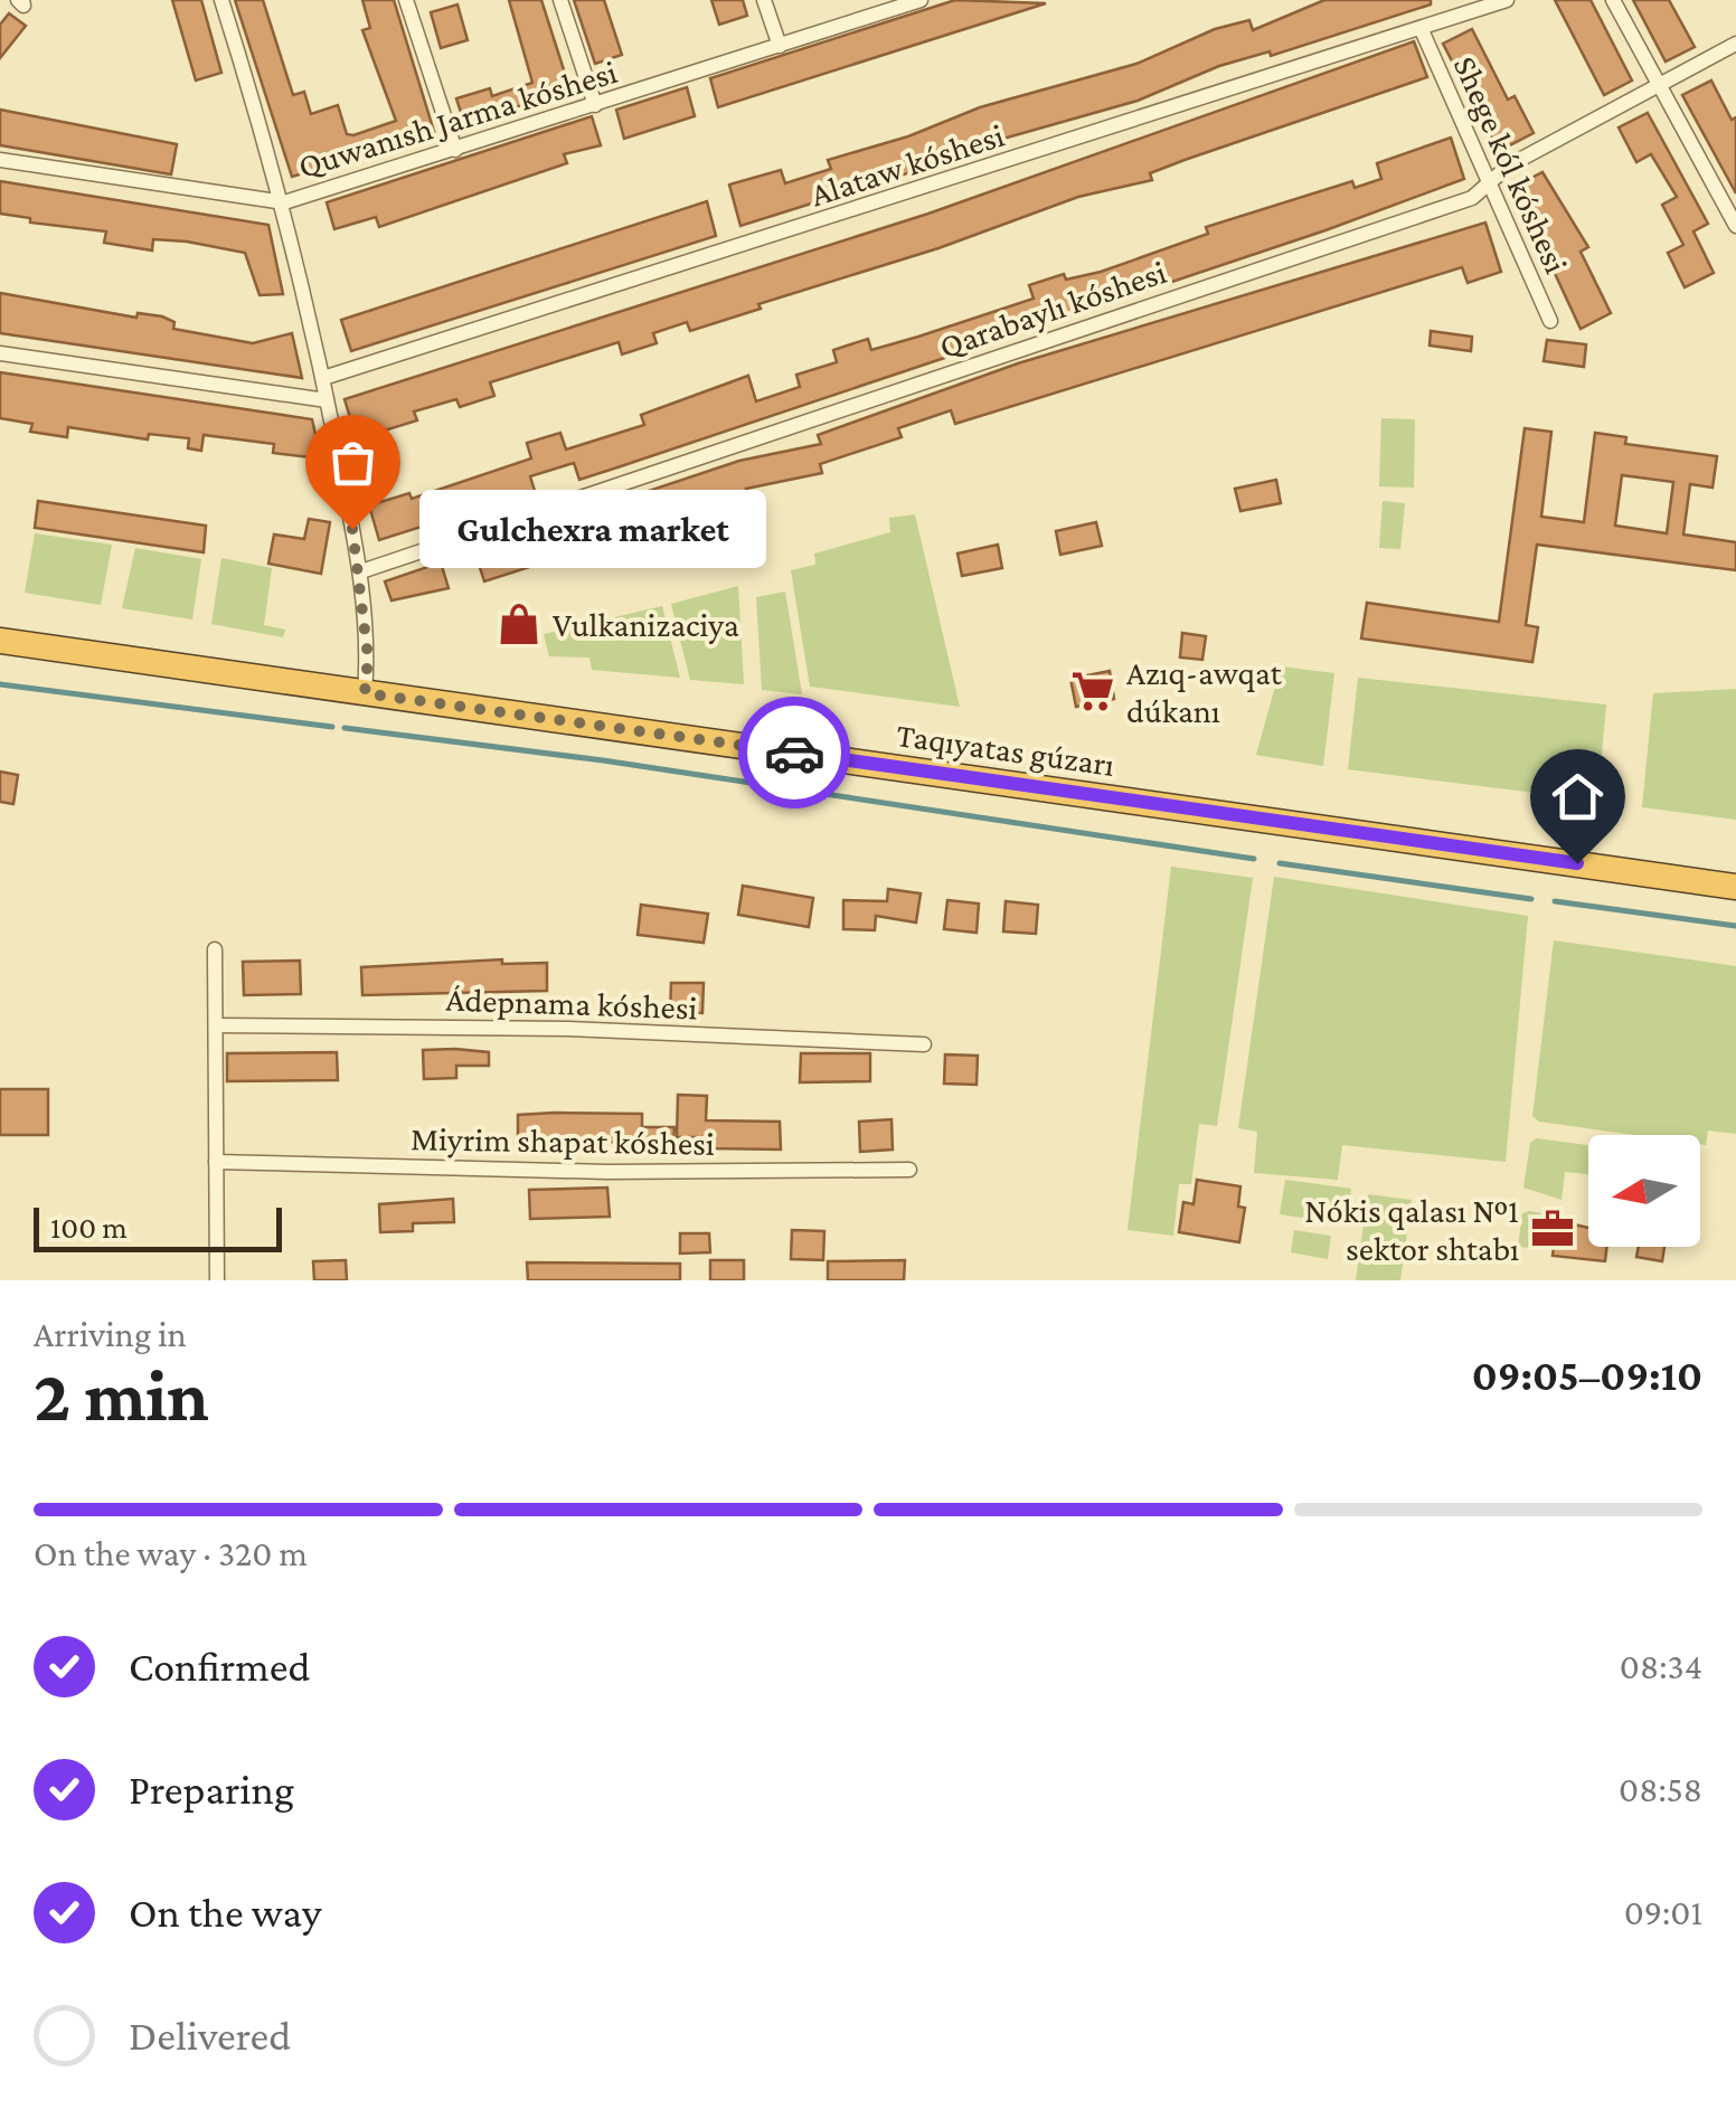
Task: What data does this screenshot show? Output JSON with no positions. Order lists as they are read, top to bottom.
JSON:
{
  "streets": {
    "highway": ["Taqıyatas gúzarı"],
    "street": [
      "Quwanısh Jarma kóshesi",
      "Alataw kóshesi",
      "Shege kól kóshesi",
      "Qarabaylı kóshesi",
      "Ádepnama kóshesi",
      "Miyrim shapat kóshesi"
    ]
  },
  "crossings": [
    ["Alataw kóshesi", "Shege kól kóshesi"],
    ["Shege kól kóshesi", "Qarabaylı kóshesi"]
  ],
  "places": {
    "other": ["Gulchexra market"],
    "shop": ["Vulkanizaciya"],
    "supermarket": ["Azıq-awqat dúkanı"],
    "office": ["Nókis qalası №1 sektor shtabı"]
  },
  "scale_bar": "100 m",
  "north": "left",
  "page": {
    "bubble": "Gulchexra market",
    "scale": "100 m",
    "heading": ["2 min", "Arriving in", "09:05–09:10"],
    "bar": "On the way · 320 m",
    "list": [
      ["Confirmed", "08:34"],
      ["Preparing", "08:58"],
      ["On the way", "09:01"],
      "Delivered"
    ]
  }
}
